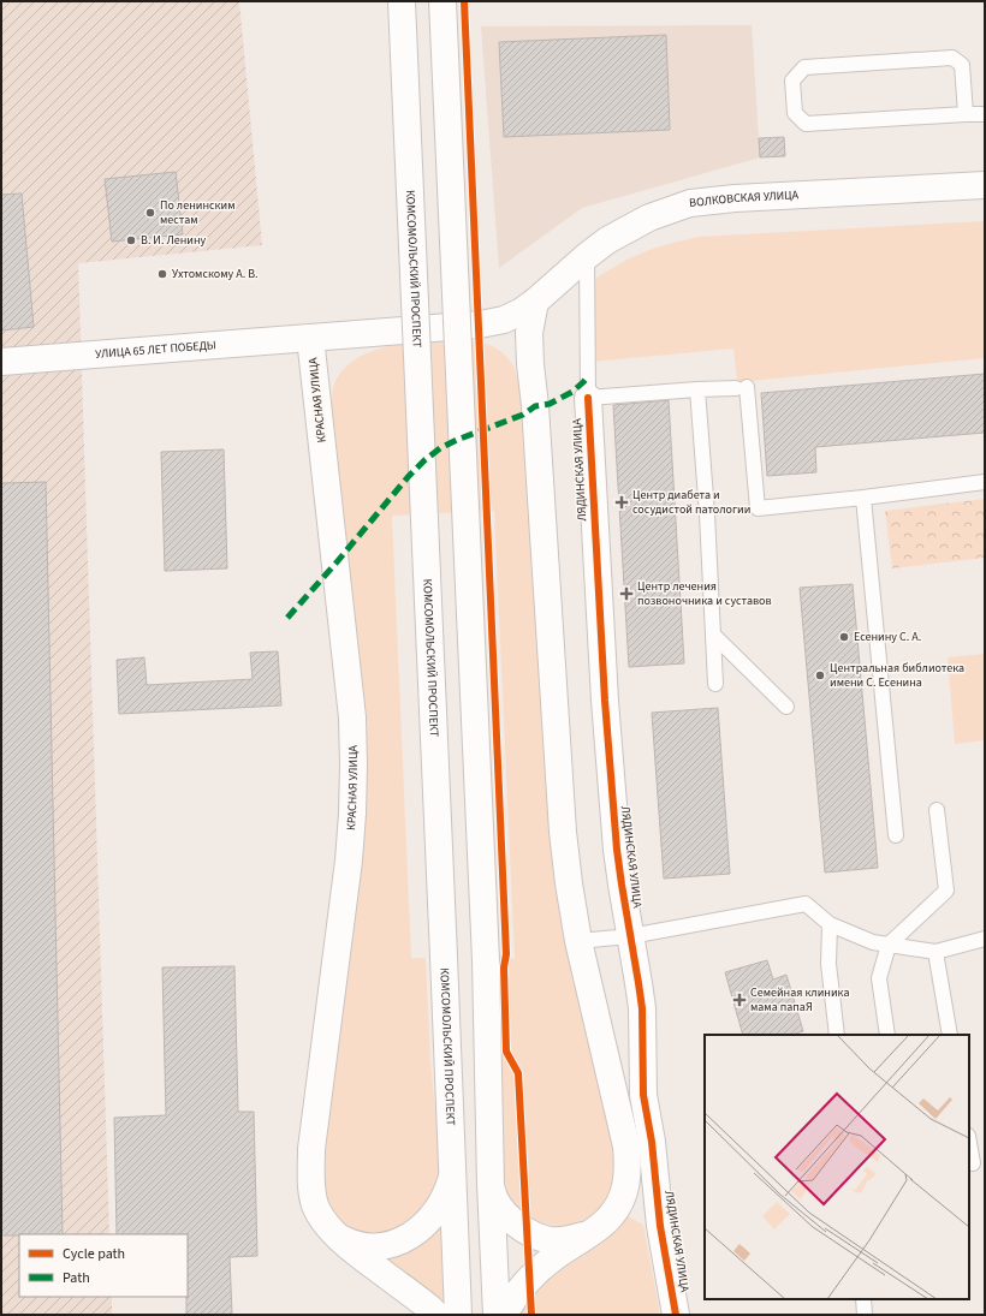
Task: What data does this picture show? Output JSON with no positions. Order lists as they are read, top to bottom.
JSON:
{
  "streets": {
    "main road": [
      "ВОЛКОВСКАЯ УЛИЦА",
      "КОМСОМОЛЬСКИЙ ПРОСПЕКТ",
      "УЛИЦА 65 ЛЕТ ПОБЕДЫ",
      "КРАСНАЯ УЛИЦА",
      "ЛЯДИНСКАЯ УЛИЦА"
    ]
  },
  "crossings": [
    ["ВОЛКОВСКАЯ УЛИЦА", "УЛИЦА 65 ЛЕТ ПОБЕДЫ"],
    ["УЛИЦА 65 ЛЕТ ПОБЕДЫ", "КРАСНАЯ УЛИЦА"]
  ],
  "places": {
    "other": [
      "По ленинским местам",
      "В. И. Ленину",
      "Ухтомскому А. В.",
      "Есенину С. А.",
      "Центральная библиотека имени С. Есенина"
    ],
    "health": ["Центр диабета и сосудистой патологии", "Центр лечения позвоночника и суставов", "Семейная клиника мама папаЯ"]
  },
  "legend": ["Cycle path", "Path"]
}
